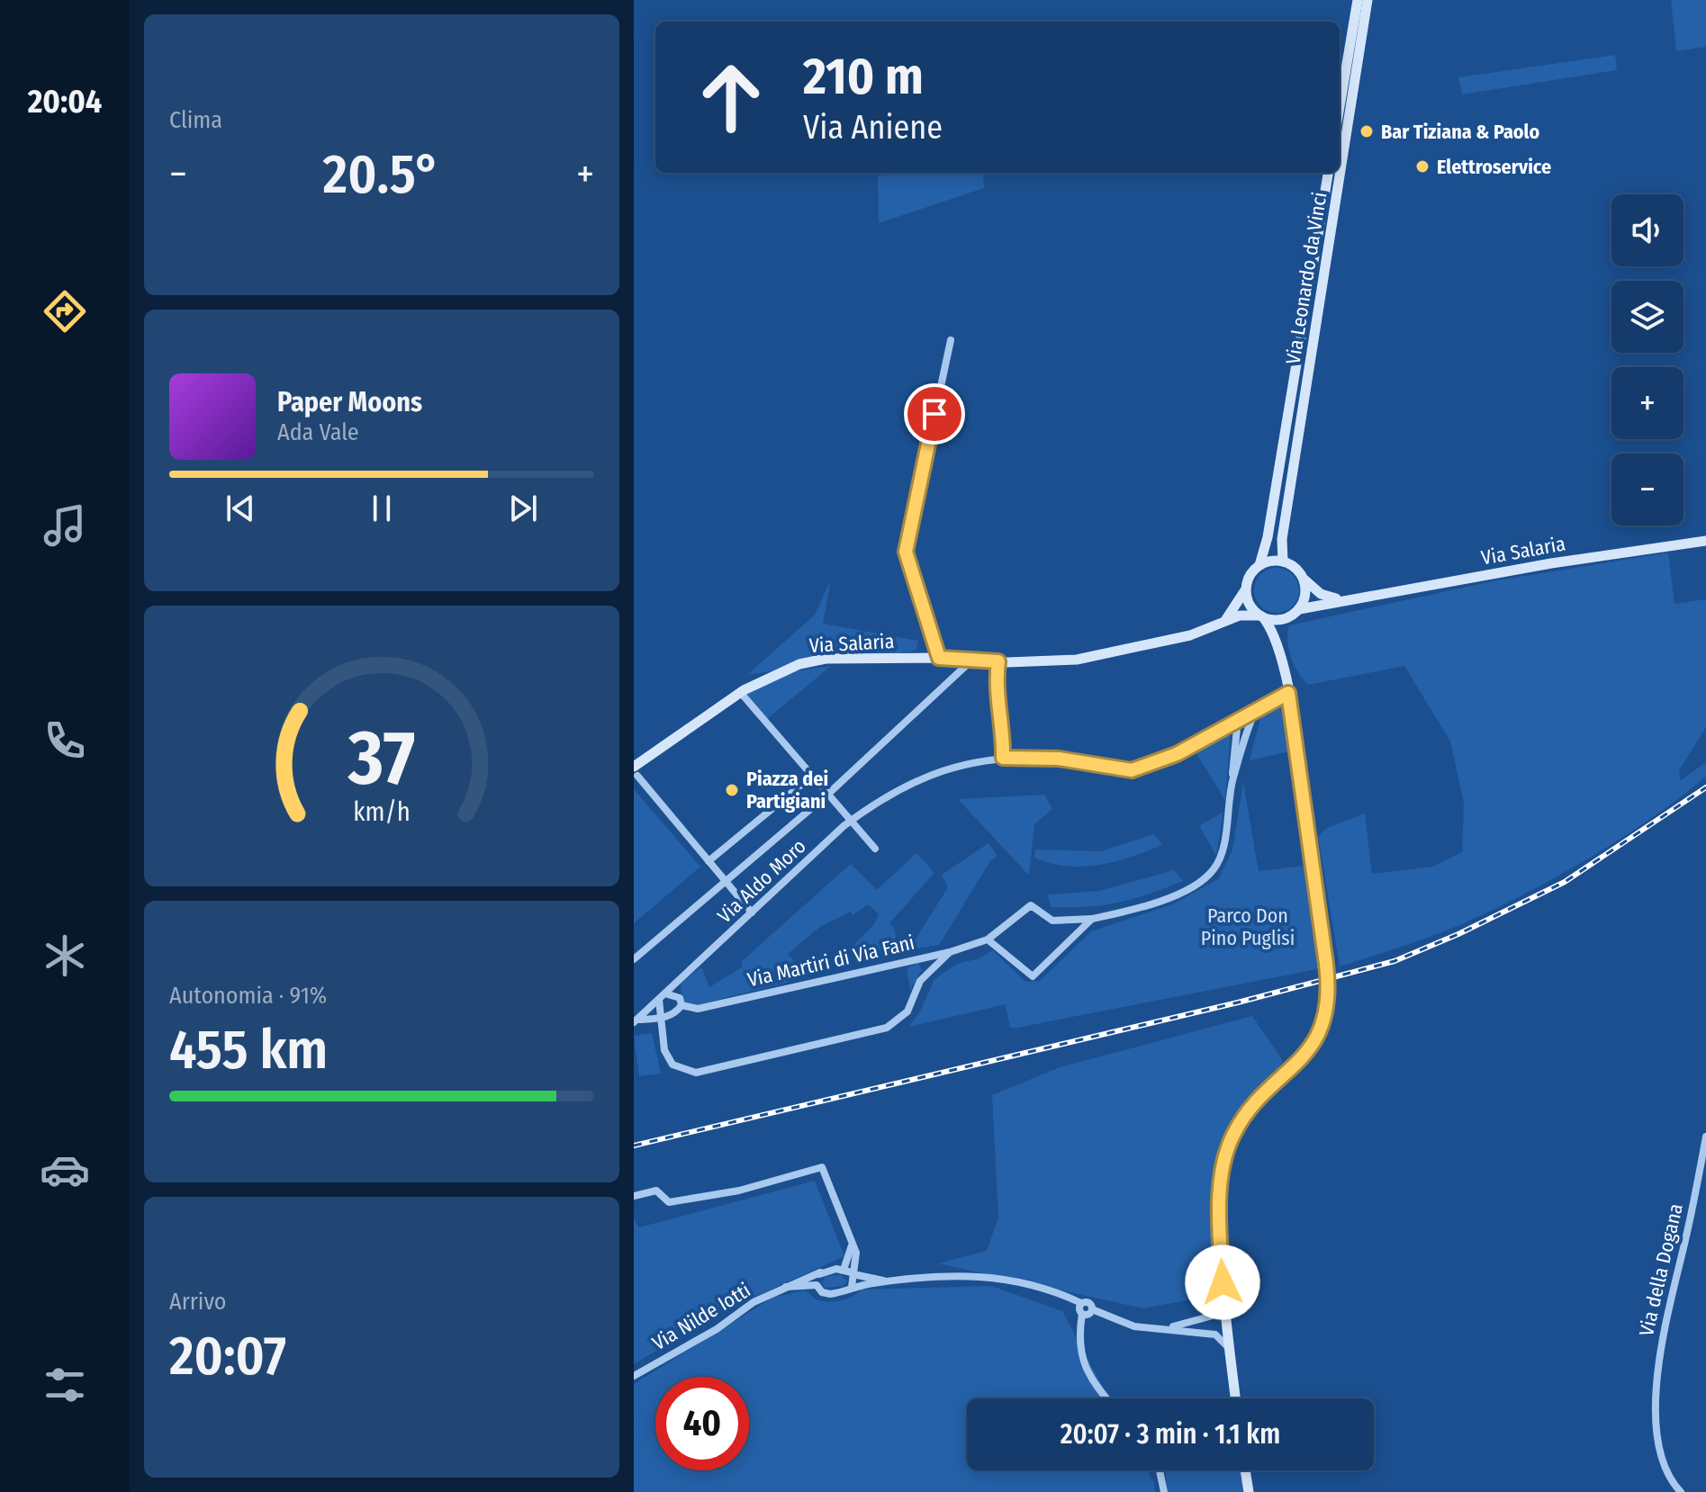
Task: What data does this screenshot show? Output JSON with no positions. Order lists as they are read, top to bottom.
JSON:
{
  "streets": {
    "main road": ["Via Leonardo da Vinci", "Via Salaria"],
    "street": [
      "Via Aldo Moro",
      "Via Martiri di Via Fani",
      "Via della Dogana",
      "Via Nilde Iotti"
    ]
  },
  "crossings": [
    ["Via Leonardo da Vinci", "Via Salaria"]
  ],
  "parks": ["Parco Don Pino Puglisi"],
  "places": ["Bar Tiziana & Paolo", "Elettroservice", "Piazza dei Partigiani"],
  "page": {
    "tabs": "20:04",
    "tile": [
      "Clima",
      ["Autonomia · 91%", "455 km"],
      ["Arrivo", "20:07"]
    ],
    "turn": ["210 m", "Via Aniene"],
    "heat": ["−", "20.5°", "+"],
    "map_buttons": ["+", "−"],
    "song": ["Paper Moons", "Ada Vale"],
    "limit": "40",
    "trip": "20:07 · 3 min · 1.1 km",
    "gauge": ["37", "km/h"]
  }
}
